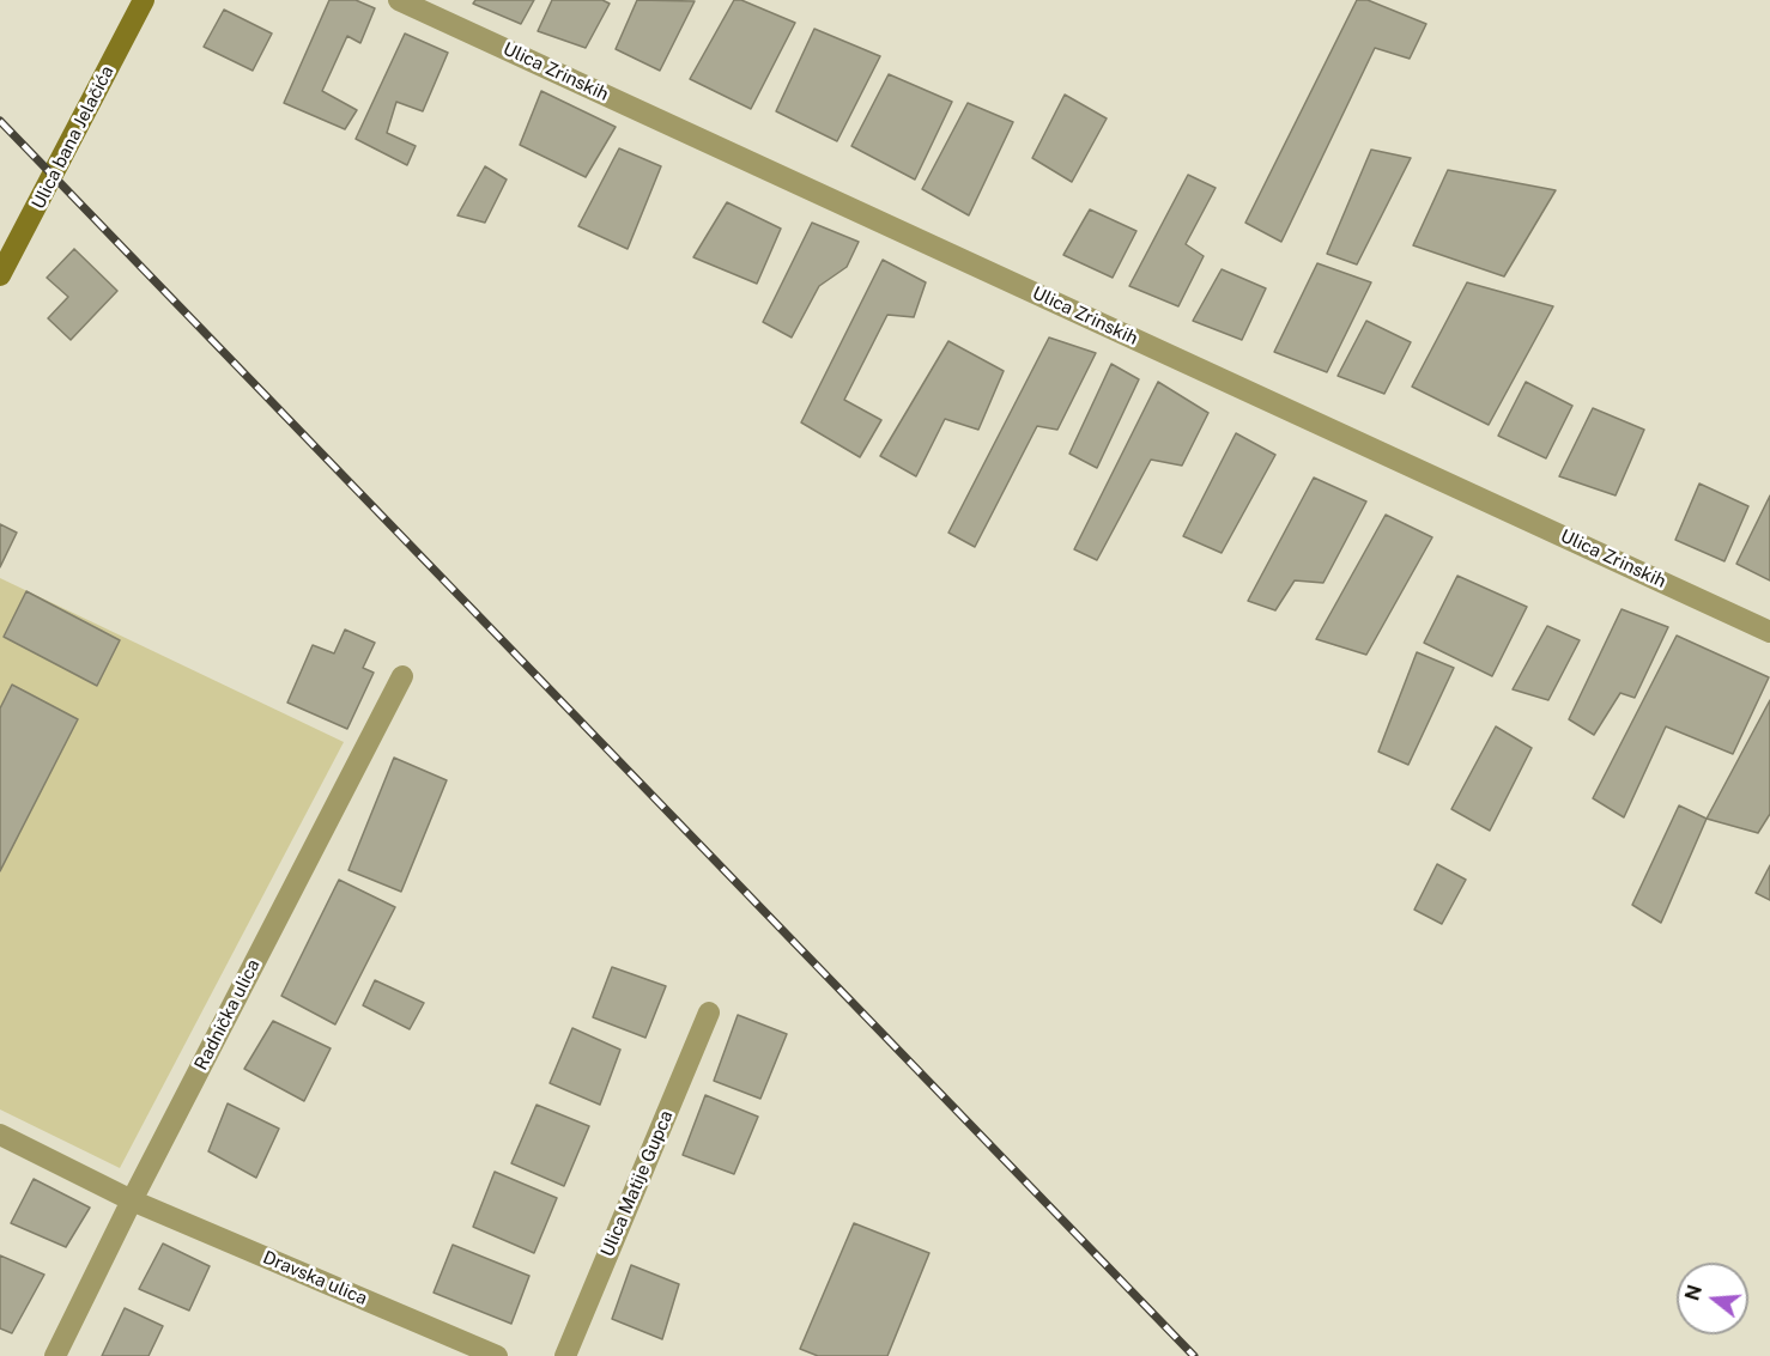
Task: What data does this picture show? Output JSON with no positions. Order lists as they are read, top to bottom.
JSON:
{
  "streets": {
    "main road": ["Ulica bana Jelačića"],
    "street": [
      "Ulica Zrinskih",
      "Radnička ulica",
      "Ulica Matije Gupca",
      "Dravska ulica"
    ]
  },
  "crossings": [
    ["Radnička ulica", "Dravska ulica"]
  ],
  "north": "left"
}
